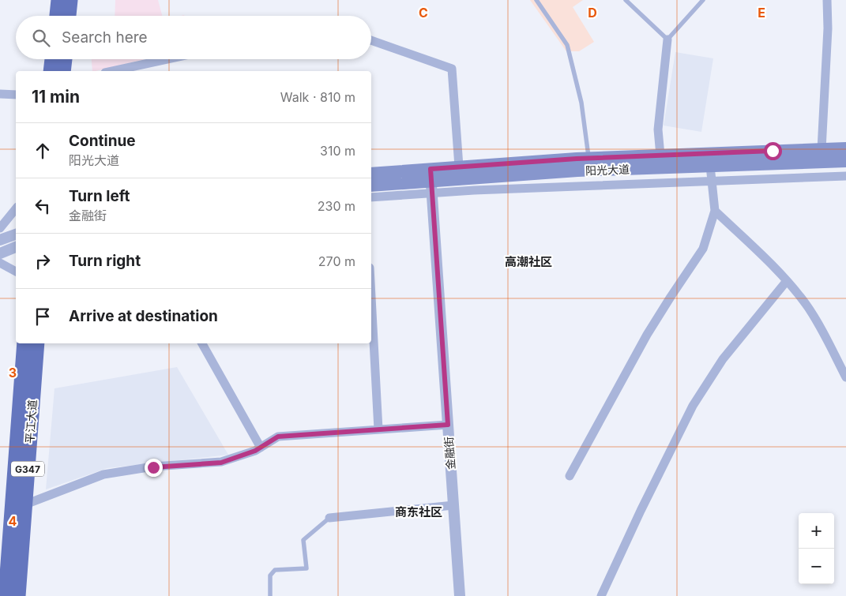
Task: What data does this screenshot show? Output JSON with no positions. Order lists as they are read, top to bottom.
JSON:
{
  "streets": {
    "highway": ["平江大道", "G347"],
    "main road": ["阳光大道"],
    "street": ["金融街"]
  },
  "crossings": [
    ["阳光大道", "金融街"]
  ],
  "districts": ["高潮社区", "商东社区"],
  "page": {
    "search": "Search here",
    "heading": ["11 min", "Walk · 810 m"],
    "list": [
      ["Continue", "阳光大道", "310 m"],
      ["Turn left", "金融街", "230 m"],
      ["Turn right", "270 m"],
      "Arrive at destination"
    ],
    "map_buttons": ["+", "−"]
  },
  "grid": {
    "columns": ["C", "D", "E"],
    "rows": ["3", "4"]
  }
}
